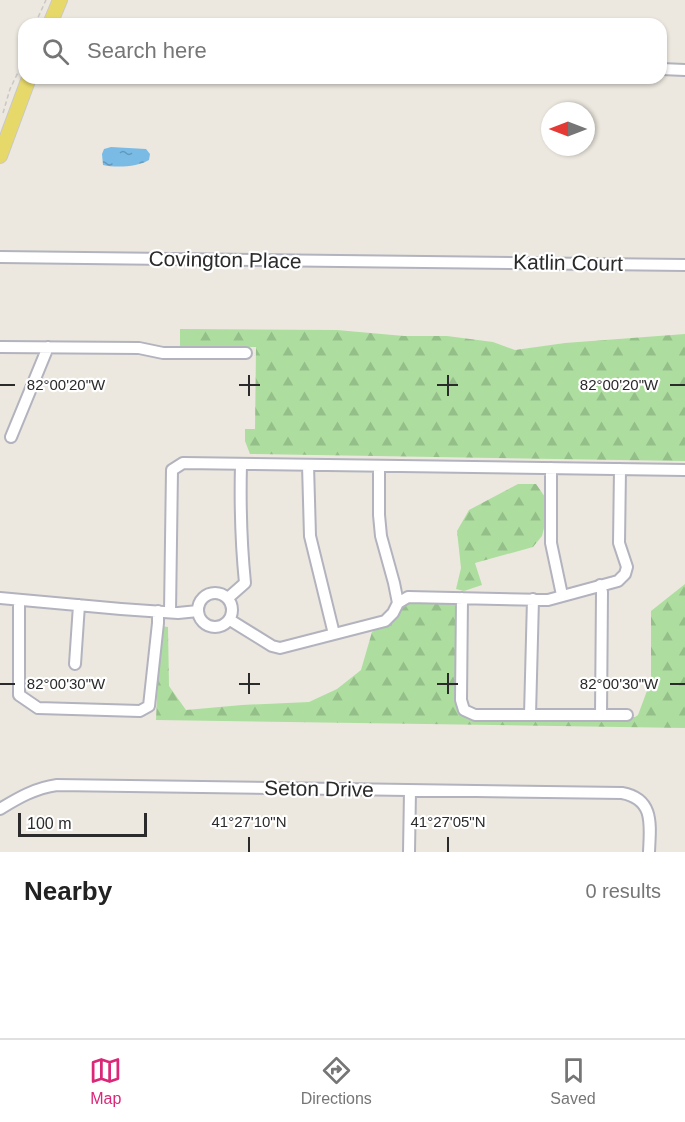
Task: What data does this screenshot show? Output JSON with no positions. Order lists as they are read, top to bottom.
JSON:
{
  "streets": {
    "street": ["Covington Place", "Katlin Court", "Seton Drive"]
  },
  "crossings": [
    ["Covington Place", "Katlin Court"]
  ],
  "scale_bar": "100 m",
  "north": "left",
  "page": {
    "search": "Search here",
    "scale": "100 m",
    "heading": ["Nearby", "0 results"],
    "nav": ["Map", "Directions", "Saved"]
  },
  "coordinates": [
    "82°00'20\"W",
    "82°00'30\"W",
    "41°27'10\"N",
    "41°27'05\"N"
  ]
}
